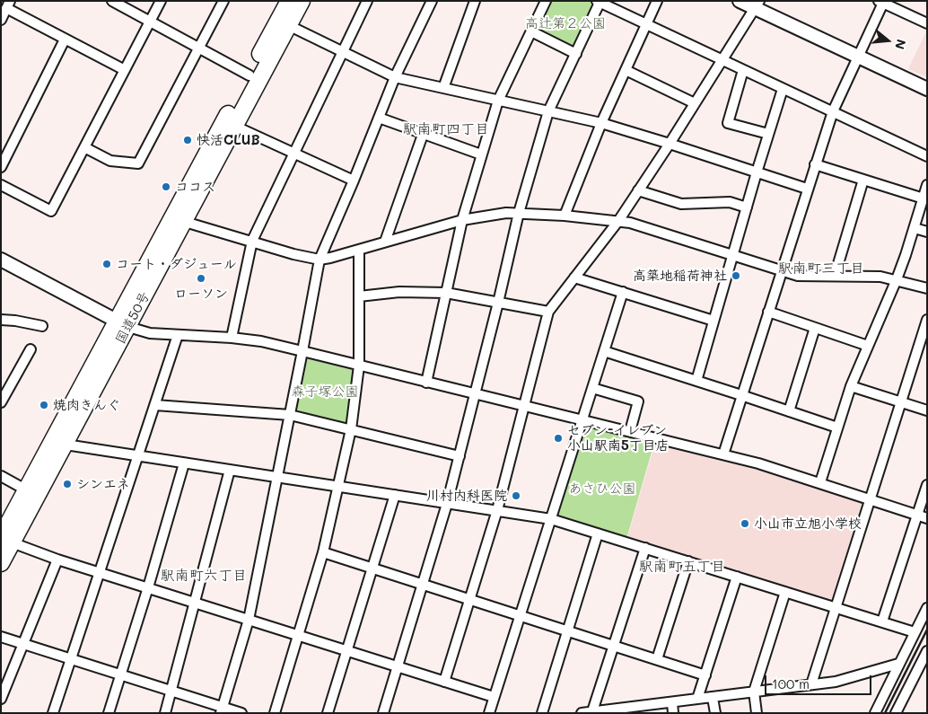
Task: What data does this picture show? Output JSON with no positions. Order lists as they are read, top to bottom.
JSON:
{
  "streets": {
    "highway": ["国道50号"]
  },
  "districts": [
    "駅南町四丁目",
    "駅南町三丁目",
    "駅南町五丁目",
    "駅南町六丁目"
  ],
  "parks": ["高辻第２公園", "森子塚公園", "あさひ公園"],
  "places": [
    "快活CLUB",
    "ココス",
    "コート・ダジュール",
    "高築地稲荷神社",
    "ローソン",
    "焼肉きんぐ",
    "セブン-イレブン 小山駅南5丁目店",
    "シンエネ",
    "川村内科医院",
    "小山市立旭小学校"
  ],
  "scale_bar": "100 m",
  "north": "right"
}
